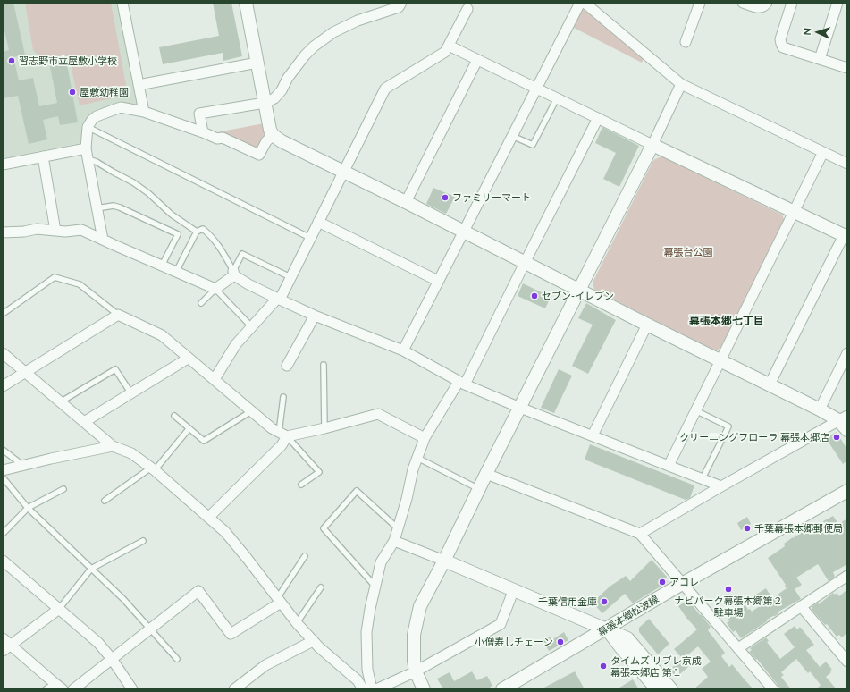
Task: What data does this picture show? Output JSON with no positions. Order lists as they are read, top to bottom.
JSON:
{
  "streets": {
    "street": ["幕張本郷松波線"]
  },
  "districts": ["幕張本郷七丁目"],
  "parks": ["幕張台公園"],
  "places": [
    "習志野市立屋敷小学校",
    "屋敷幼稚園",
    "ファミリーマート",
    "セブン-イレブン",
    "クリーニングフローラ 幕張本郷店",
    "千葉幕張本郷郵便局",
    "アコレ",
    "ナビパーク幕張本郷第２ 駐車場",
    "千葉信用金庫",
    "小僧寿しチェーン",
    "タイムズ リブレ京成 幕張本郷店 第１"
  ],
  "north": "left"
}
